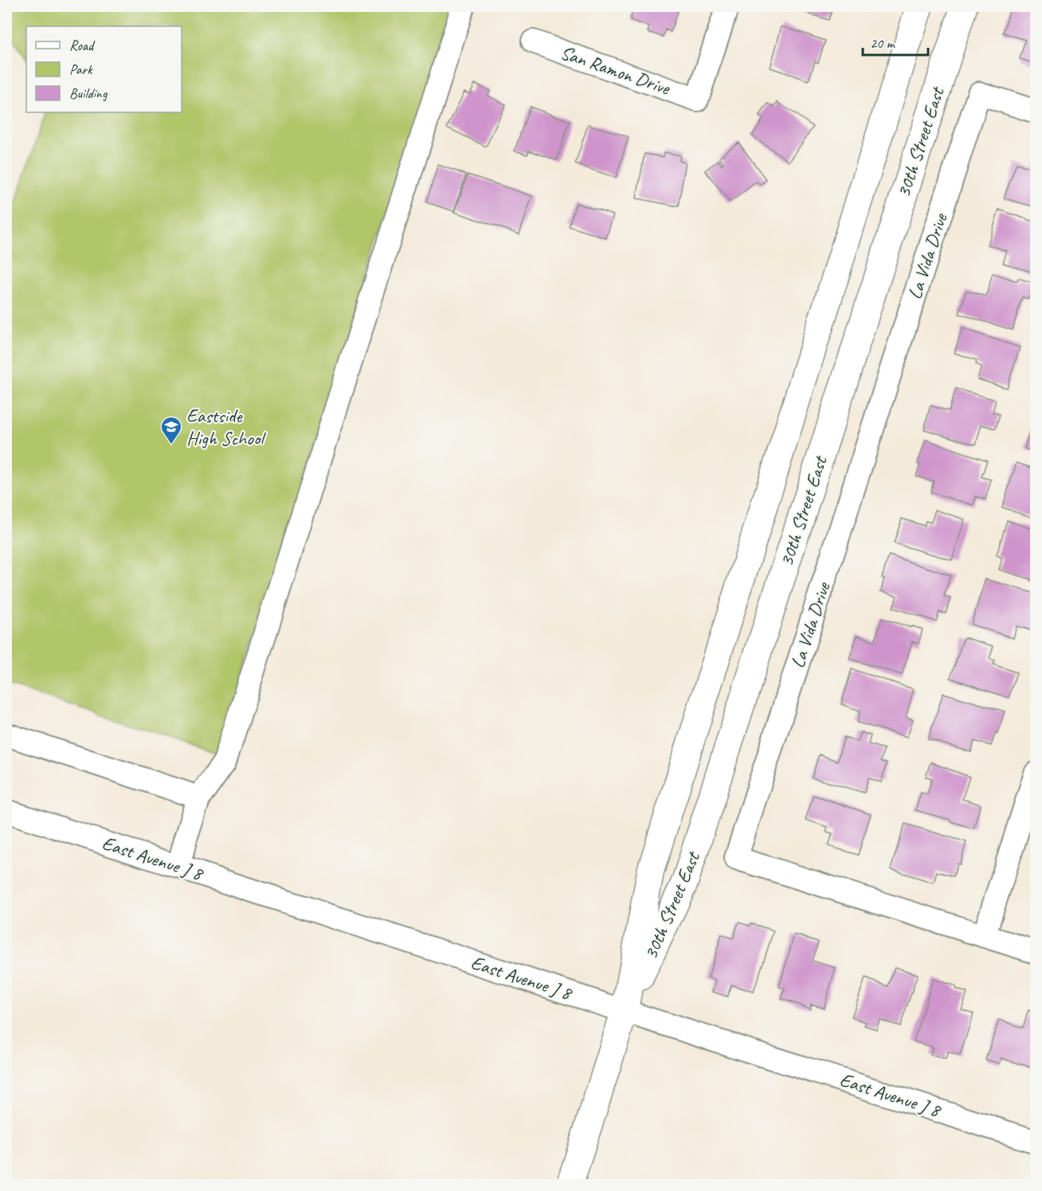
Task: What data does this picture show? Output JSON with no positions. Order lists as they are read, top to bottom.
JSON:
{
  "streets": {
    "main road": ["30th Street East"],
    "street": ["San Ramon Drive", "La Vida Drive", "East Avenue J 8"]
  },
  "crossings": [
    ["30th Street East", "East Avenue J 8"]
  ],
  "places": {
    "school or university": ["Eastside High School"]
  },
  "legend": ["Road", "Park", "Building"],
  "scale_bar": "20 m"
}
